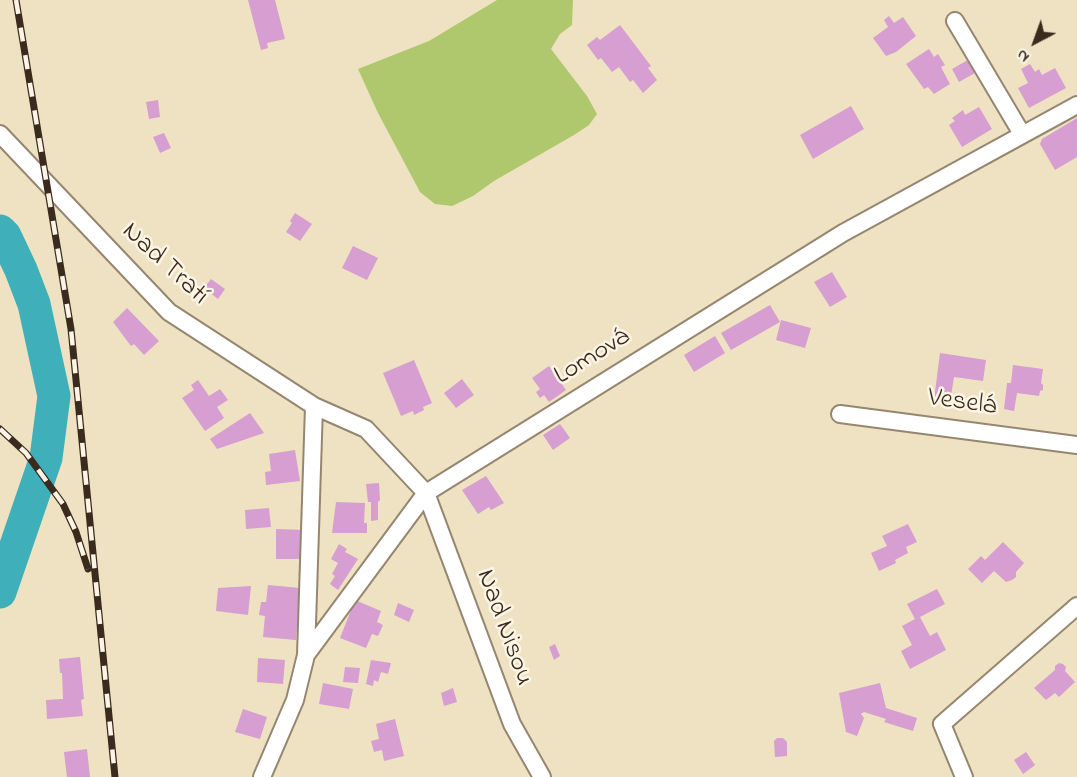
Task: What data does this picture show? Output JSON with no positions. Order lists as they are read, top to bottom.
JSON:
{
  "streets": {
    "street": [
      "Nad Tratí",
      "Lomová",
      "Veselá",
      "Nad Nisou"
    ]
  },
  "crossings": [
    ["Nad Tratí", "Lomová"],
    ["Nad Tratí", "Nad Nisou"],
    ["Lomová", "Nad Nisou"]
  ],
  "north": "bottom left"
}
